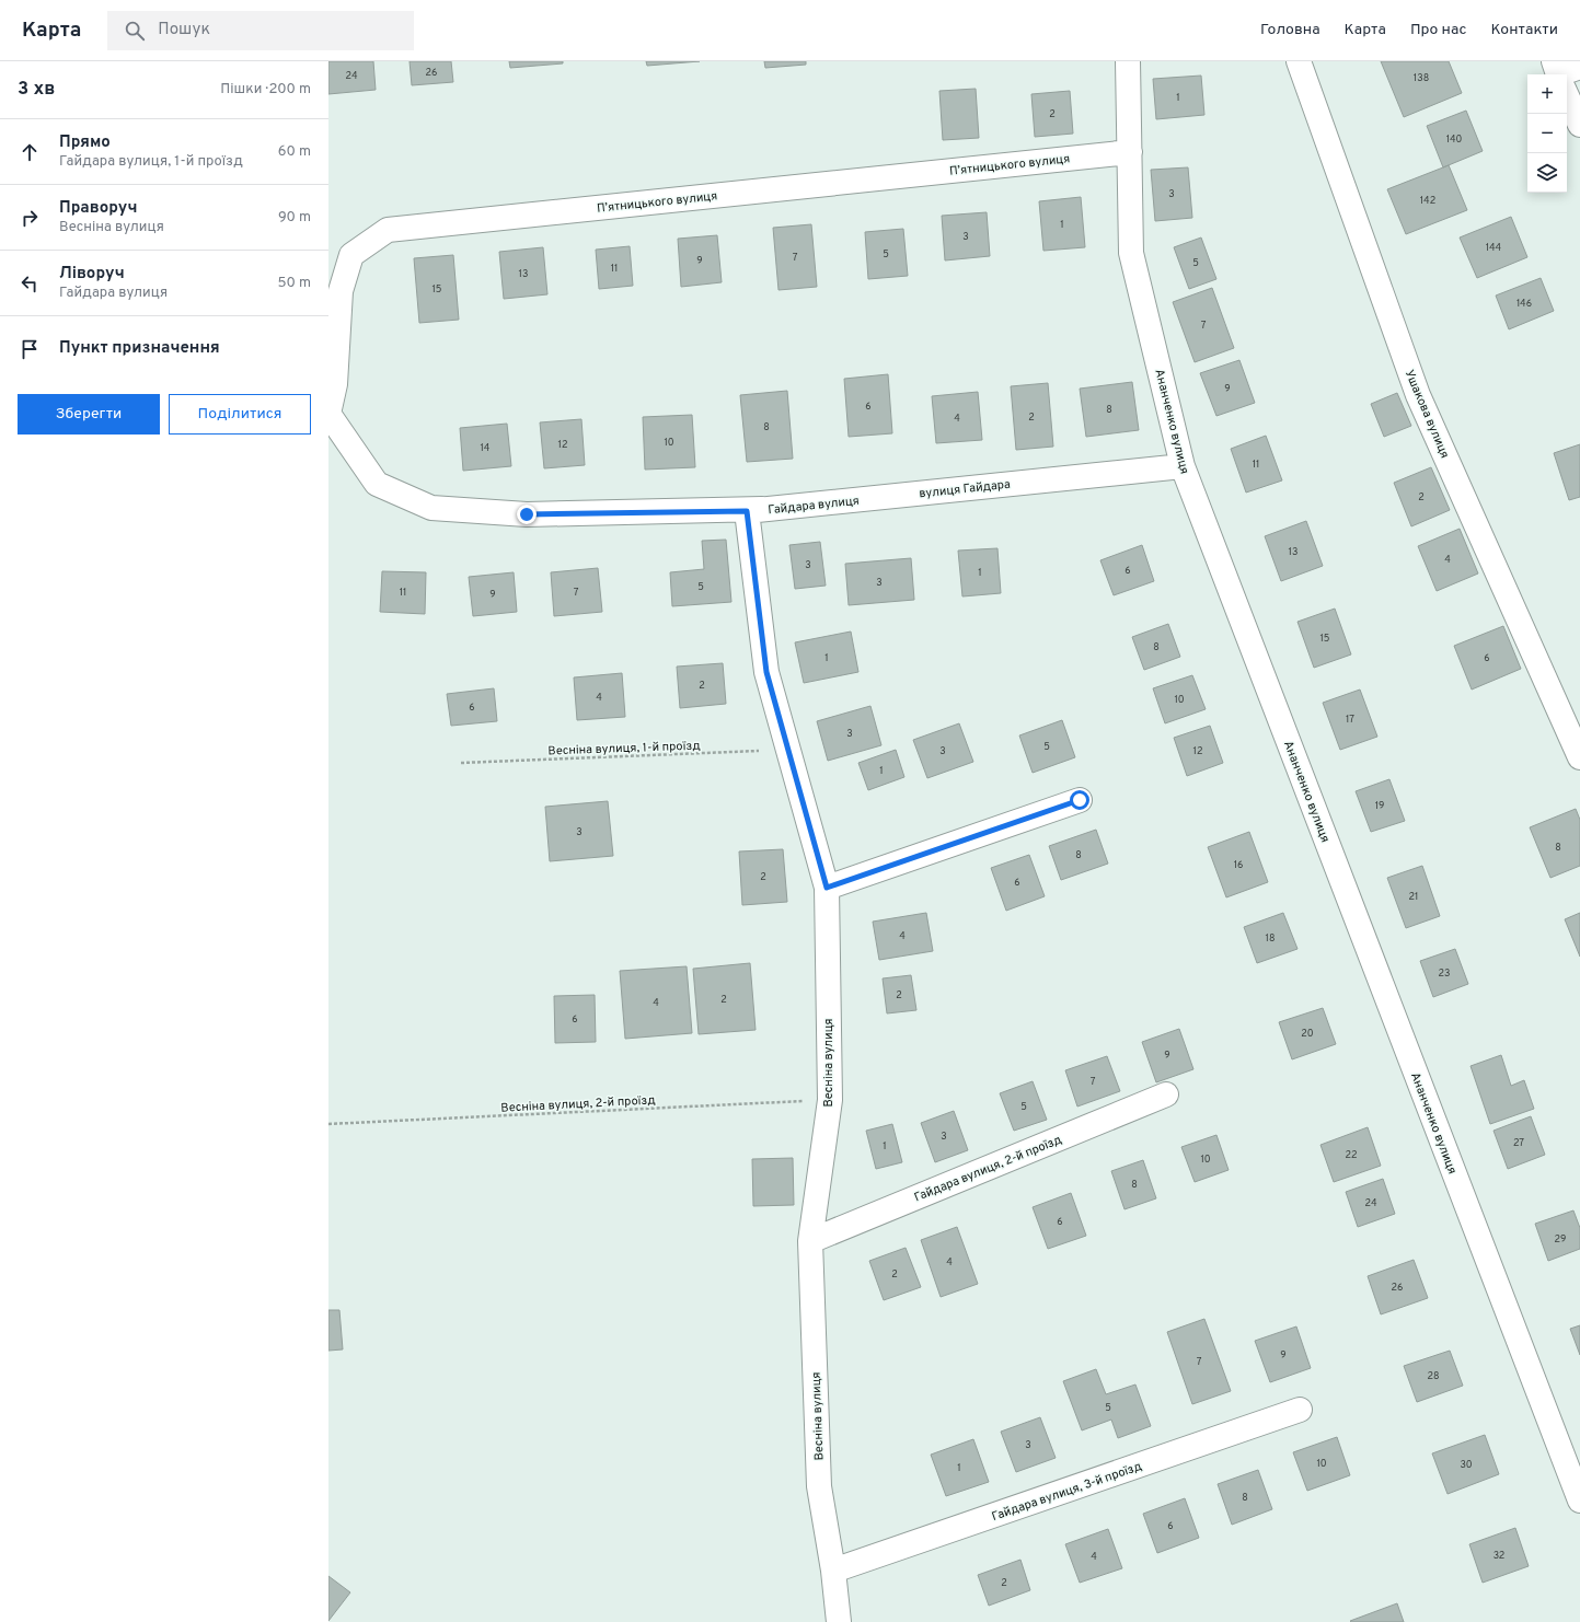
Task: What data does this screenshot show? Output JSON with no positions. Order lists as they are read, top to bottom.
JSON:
{
  "streets": {
    "street": [
      "П’ятницького вулиця",
      "Ушакова вулиця",
      "Ананченко вулиця",
      "вулиця Гайдара",
      "Весніна вулиця",
      "Гайдара вулиця, 2-й проїзд",
      "Гайдара вулиця, 3-й проїзд"
    ],
    "path": ["Весніна вулиця, 1-й проїзд", "Весніна вулиця, 2-й проїзд"]
  },
  "crossings": [
    ["П’ятницького вулиця", "Ананченко вулиця"],
    ["Ананченко вулиця", "вулиця Гайдара"],
    ["вулиця Гайдара", "Весніна вулиця"],
    ["Весніна вулиця, 1-й проїзд", "Весніна вулиця"],
    ["Весніна вулиця", "Весніна вулиця, 2-й проїзд"],
    ["Весніна вулиця", "Гайдара вулиця, 2-й проїзд"],
    ["Весніна вулиця", "Гайдара вулиця, 3-й проїзд"]
  ],
  "house_numbers": [
    "26",
    "24",
    "138",
    "1",
    "2",
    "140",
    "3",
    "142",
    "1",
    "3",
    "144",
    "5",
    "7",
    "9",
    "5",
    "11",
    "13",
    "15",
    "146",
    "7",
    "9",
    "6",
    "8",
    "2",
    "4",
    "8",
    "10",
    "12",
    "14",
    "11",
    "2",
    "13",
    "4",
    "3",
    "6",
    "1",
    "3",
    "5",
    "11",
    "7",
    "9",
    "15",
    "8",
    "1",
    "6",
    "2",
    "4",
    "10",
    "6",
    "17",
    "3",
    "5",
    "3",
    "12",
    "1",
    "19",
    "3",
    "8",
    "8",
    "16",
    "2",
    "6",
    "21",
    "4",
    "18",
    "23",
    "2",
    "2",
    "4",
    "6",
    "20",
    "9",
    "7",
    "5",
    "3",
    "27",
    "1",
    "22",
    "10",
    "8",
    "24",
    "6",
    "29",
    "4",
    "2",
    "26",
    "9",
    "7",
    "28",
    "5",
    "3",
    "10",
    "30",
    "1",
    "8",
    "6",
    "32",
    "4",
    "2"
  ],
  "page": {
    "header": "Карта",
    "search": "Пошук",
    "nav": [
      "Головна",
      "Карта",
      "Про нас",
      "Контакти"
    ],
    "heading": ["3 хв", "Пішки · 200 m"],
    "map_buttons": ["+", "−"],
    "list": [
      ["Прямо", "Гайдара вулиця, 1-й проїзд", "60 m"],
      ["Праворуч", "Весніна вулиця", "90 m"],
      ["Ліворуч", "Гайдара вулиця", "50 m"],
      "Пункт призначення"
    ],
    "buttons": ["Зберегти", "Поділитися"]
  }
}
